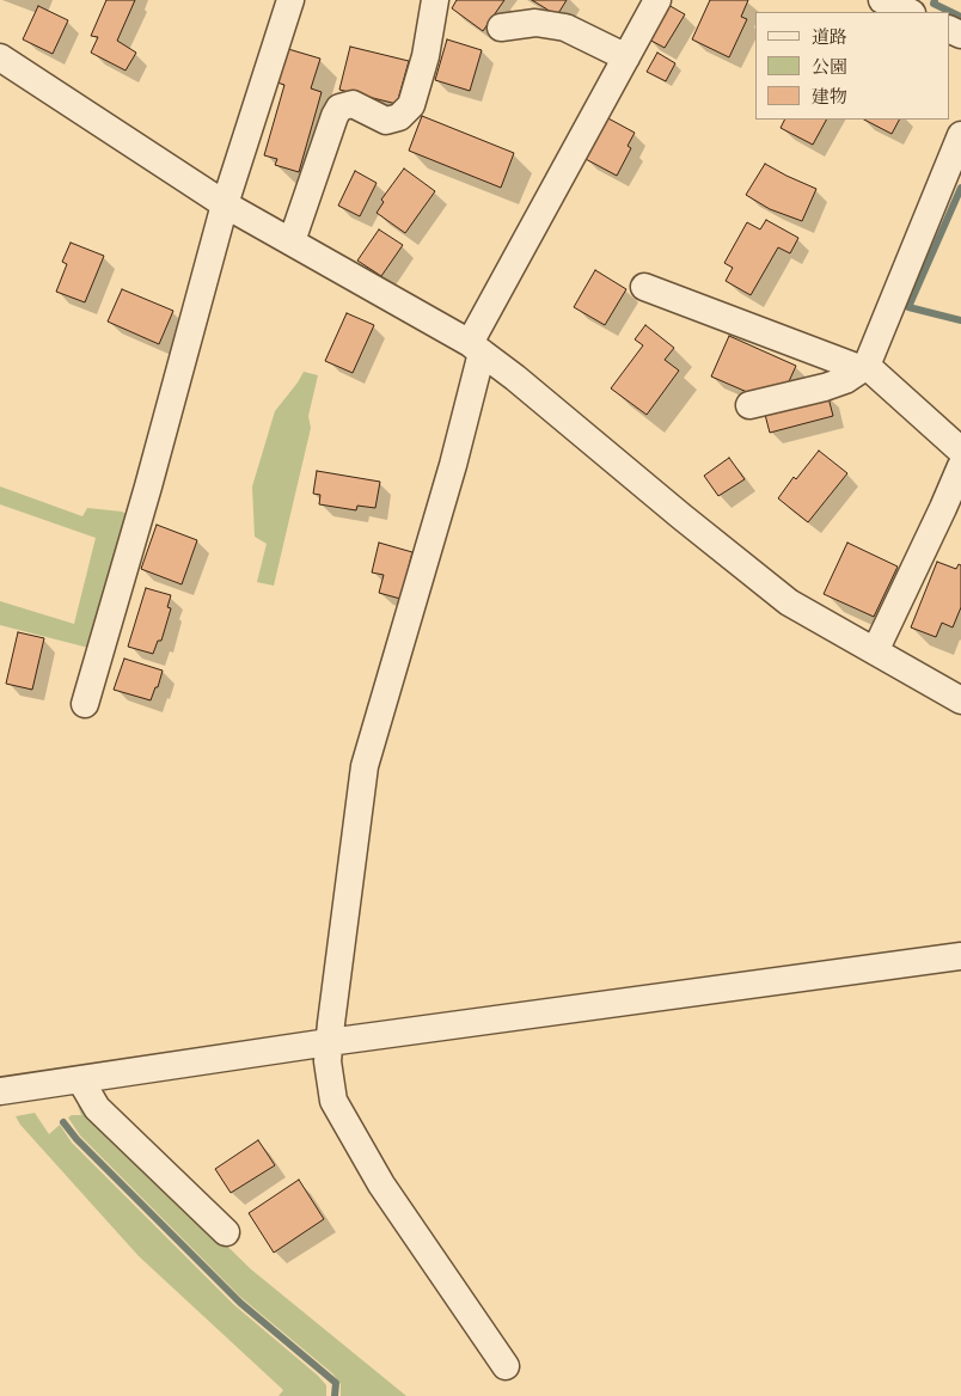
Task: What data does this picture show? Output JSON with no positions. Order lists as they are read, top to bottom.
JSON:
{
  "legend": ["道路", "公園", "建物"]
}
